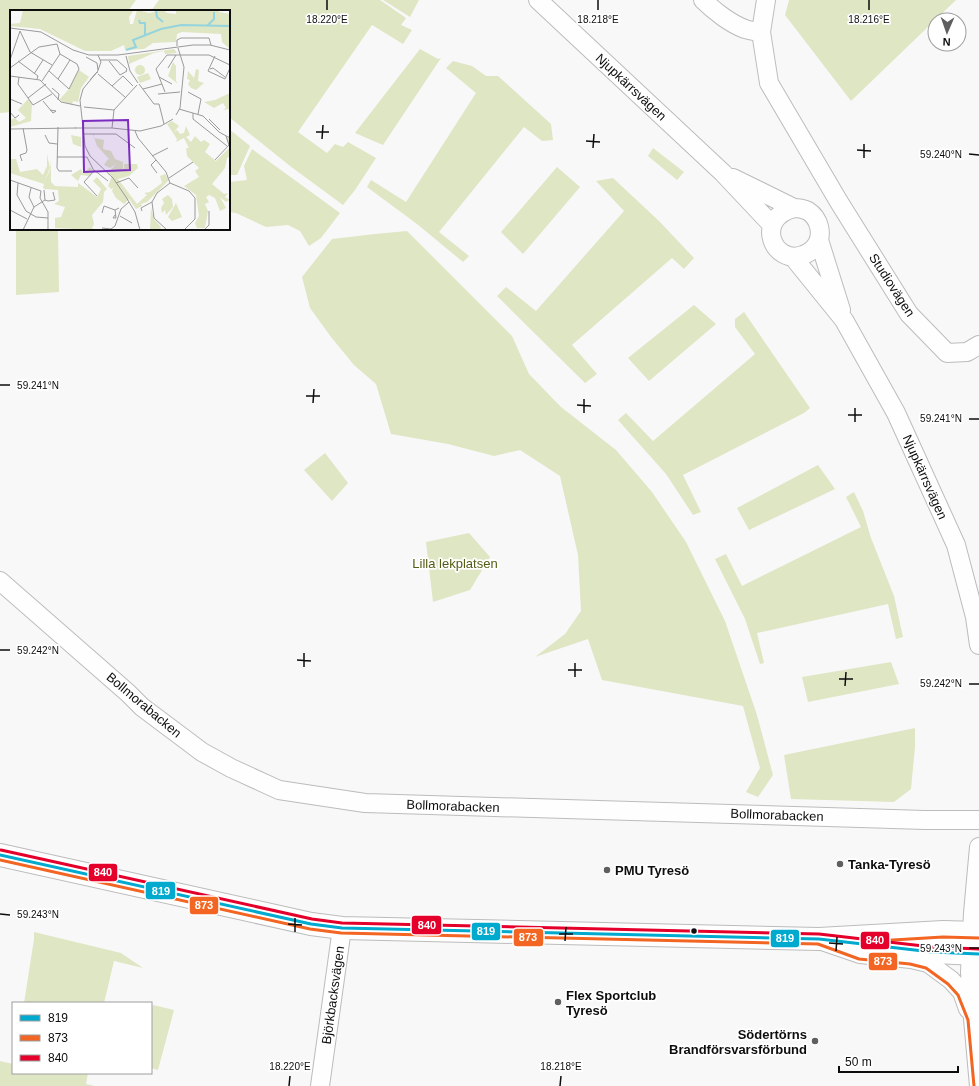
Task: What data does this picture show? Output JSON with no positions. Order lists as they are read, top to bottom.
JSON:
{
  "streets": {
    "street": [
      "Njupkärrsvägen",
      "Studiovägen",
      "Bollmorabacken",
      "Björkbacksvägen"
    ]
  },
  "parks": ["Lilla lekplatsen"],
  "places": [
    "Tanka-Tyresö",
    "PMU Tyresö",
    "Flex Sportclub Tyresö",
    "Södertörns Brandförsvarsförbund"
  ],
  "lines": ["transit line 840", "transit line 819", "transit line 873"],
  "legend": ["819", "873", "840"],
  "scale_bar": "50 m",
  "north": "bottom",
  "coordinates": [
    "18.220°E",
    "18.218°E",
    "18.216°E",
    "59.240°N",
    "59.241°N",
    "59.242°N",
    "59.243°N"
  ]
}
